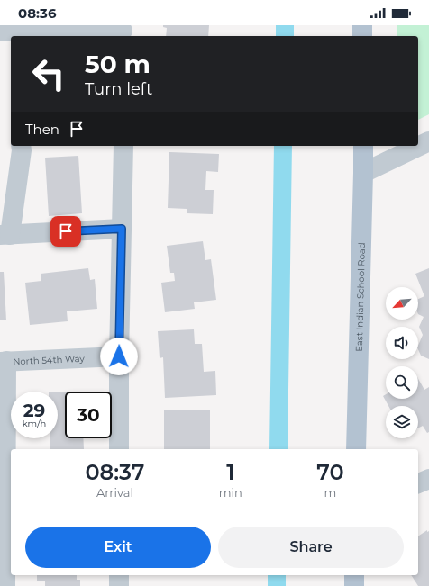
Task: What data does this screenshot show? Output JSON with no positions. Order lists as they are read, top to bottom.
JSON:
{
  "streets": {
    "main road": ["East Indian School Road"],
    "street": ["North 54th Way"]
  },
  "north": "bottom left",
  "page": {
    "status": "08:36",
    "turn": ["50 m", "Turn left"],
    "then": "Then",
    "speed": "29 km/h",
    "limit": "30",
    "eta": [
      "08:37",
      "Arrival",
      "1",
      "min",
      "70",
      "m"
    ],
    "buttons": ["Exit", "Share"]
  }
}
